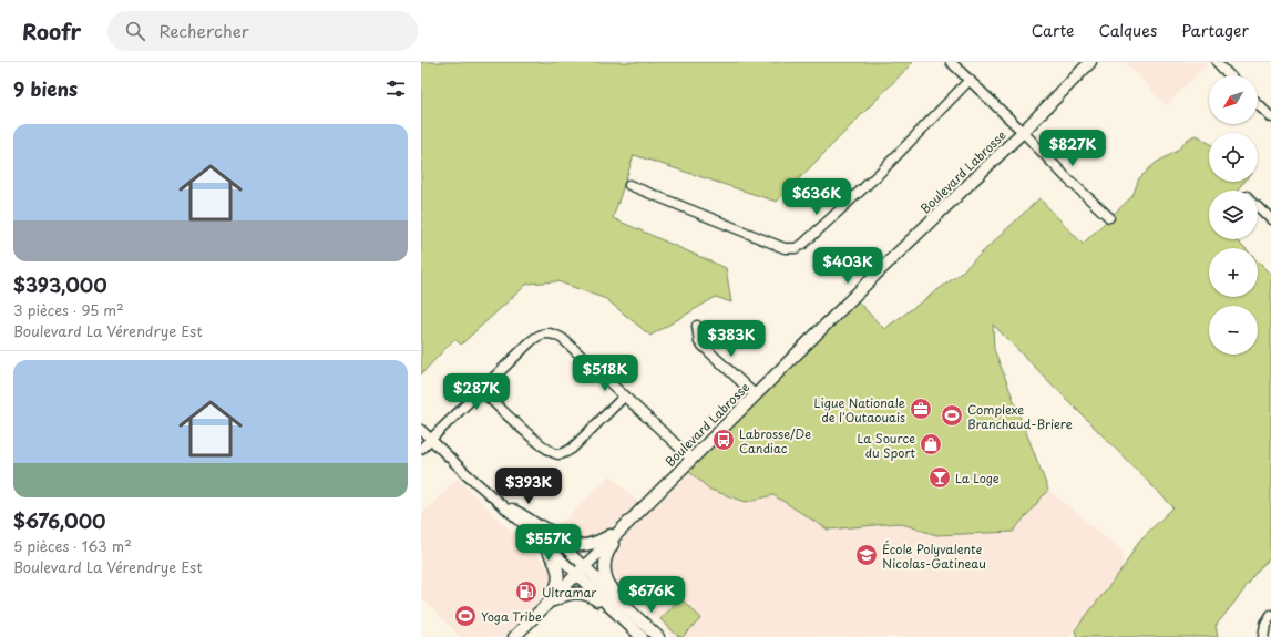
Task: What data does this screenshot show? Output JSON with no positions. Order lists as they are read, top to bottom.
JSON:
{
  "streets": {
    "main road": ["Boulevard Labrosse"]
  },
  "places": {
    "office": ["Ligue Nationale de l'Outaouais"],
    "sports": ["Complexe Branchaud-Briere", "Yoga Tribe"],
    "bus stop": ["Labrosse/De Candiac"],
    "shop": ["La Source du Sport"],
    "bar": ["La Loge"],
    "school or university": ["École Polyvalente Nicolas-Gatineau"],
    "fuel station": ["Ultramar"]
  },
  "north": "bottom left",
  "page": {
    "header": "Roofr",
    "search": "Rechercher",
    "nav": ["Carte", "Calques", "Partager"],
    "heading": "9 biens",
    "map_buttons": ["+", "−"],
    "list": [
      {
        "name": "$393,000",
        "note": "3 pièces · 95 m² · Boulevard La Vérendrye Est"
      },
      {
        "name": "$676,000",
        "note": "5 pièces · 163 m² · Boulevard La Vérendrye Est"
      }
    ],
    "price": [
      "$827K",
      "$636K",
      "$403K",
      "$383K",
      "$518K",
      "$287K",
      "$393K",
      "$557K",
      "$676K"
    ]
  }
}
